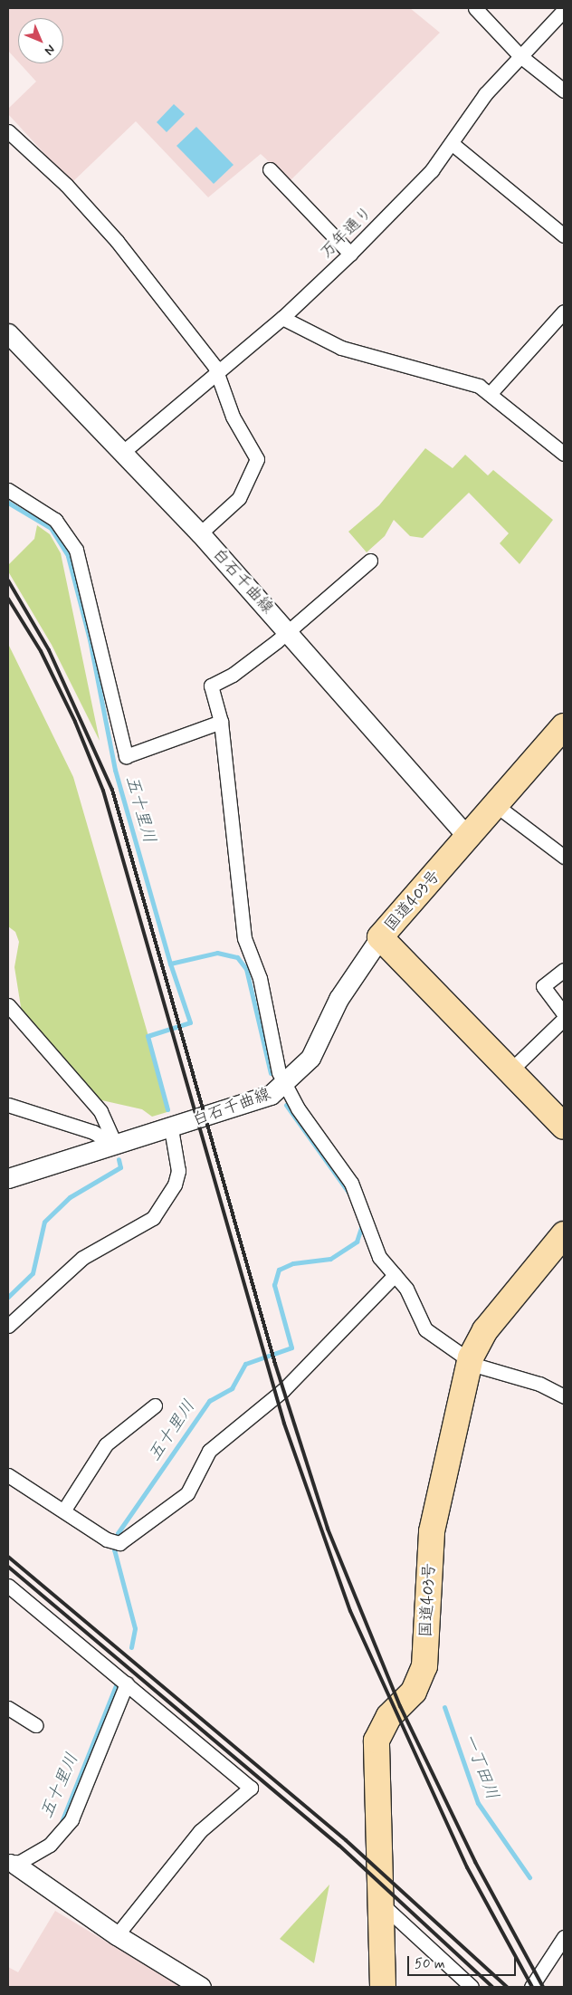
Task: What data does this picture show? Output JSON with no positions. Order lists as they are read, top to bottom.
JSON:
{
  "streets": {
    "highway": ["国道403号"],
    "main road": ["白石千曲線"],
    "street": ["万年通り"]
  },
  "crossings": [
    ["万年通り", "白石千曲線"],
    ["白石千曲線", "国道403号"]
  ],
  "water": ["五十里川", "一丁田川"],
  "scale_bar": "50 m",
  "north": "bottom right"
}
